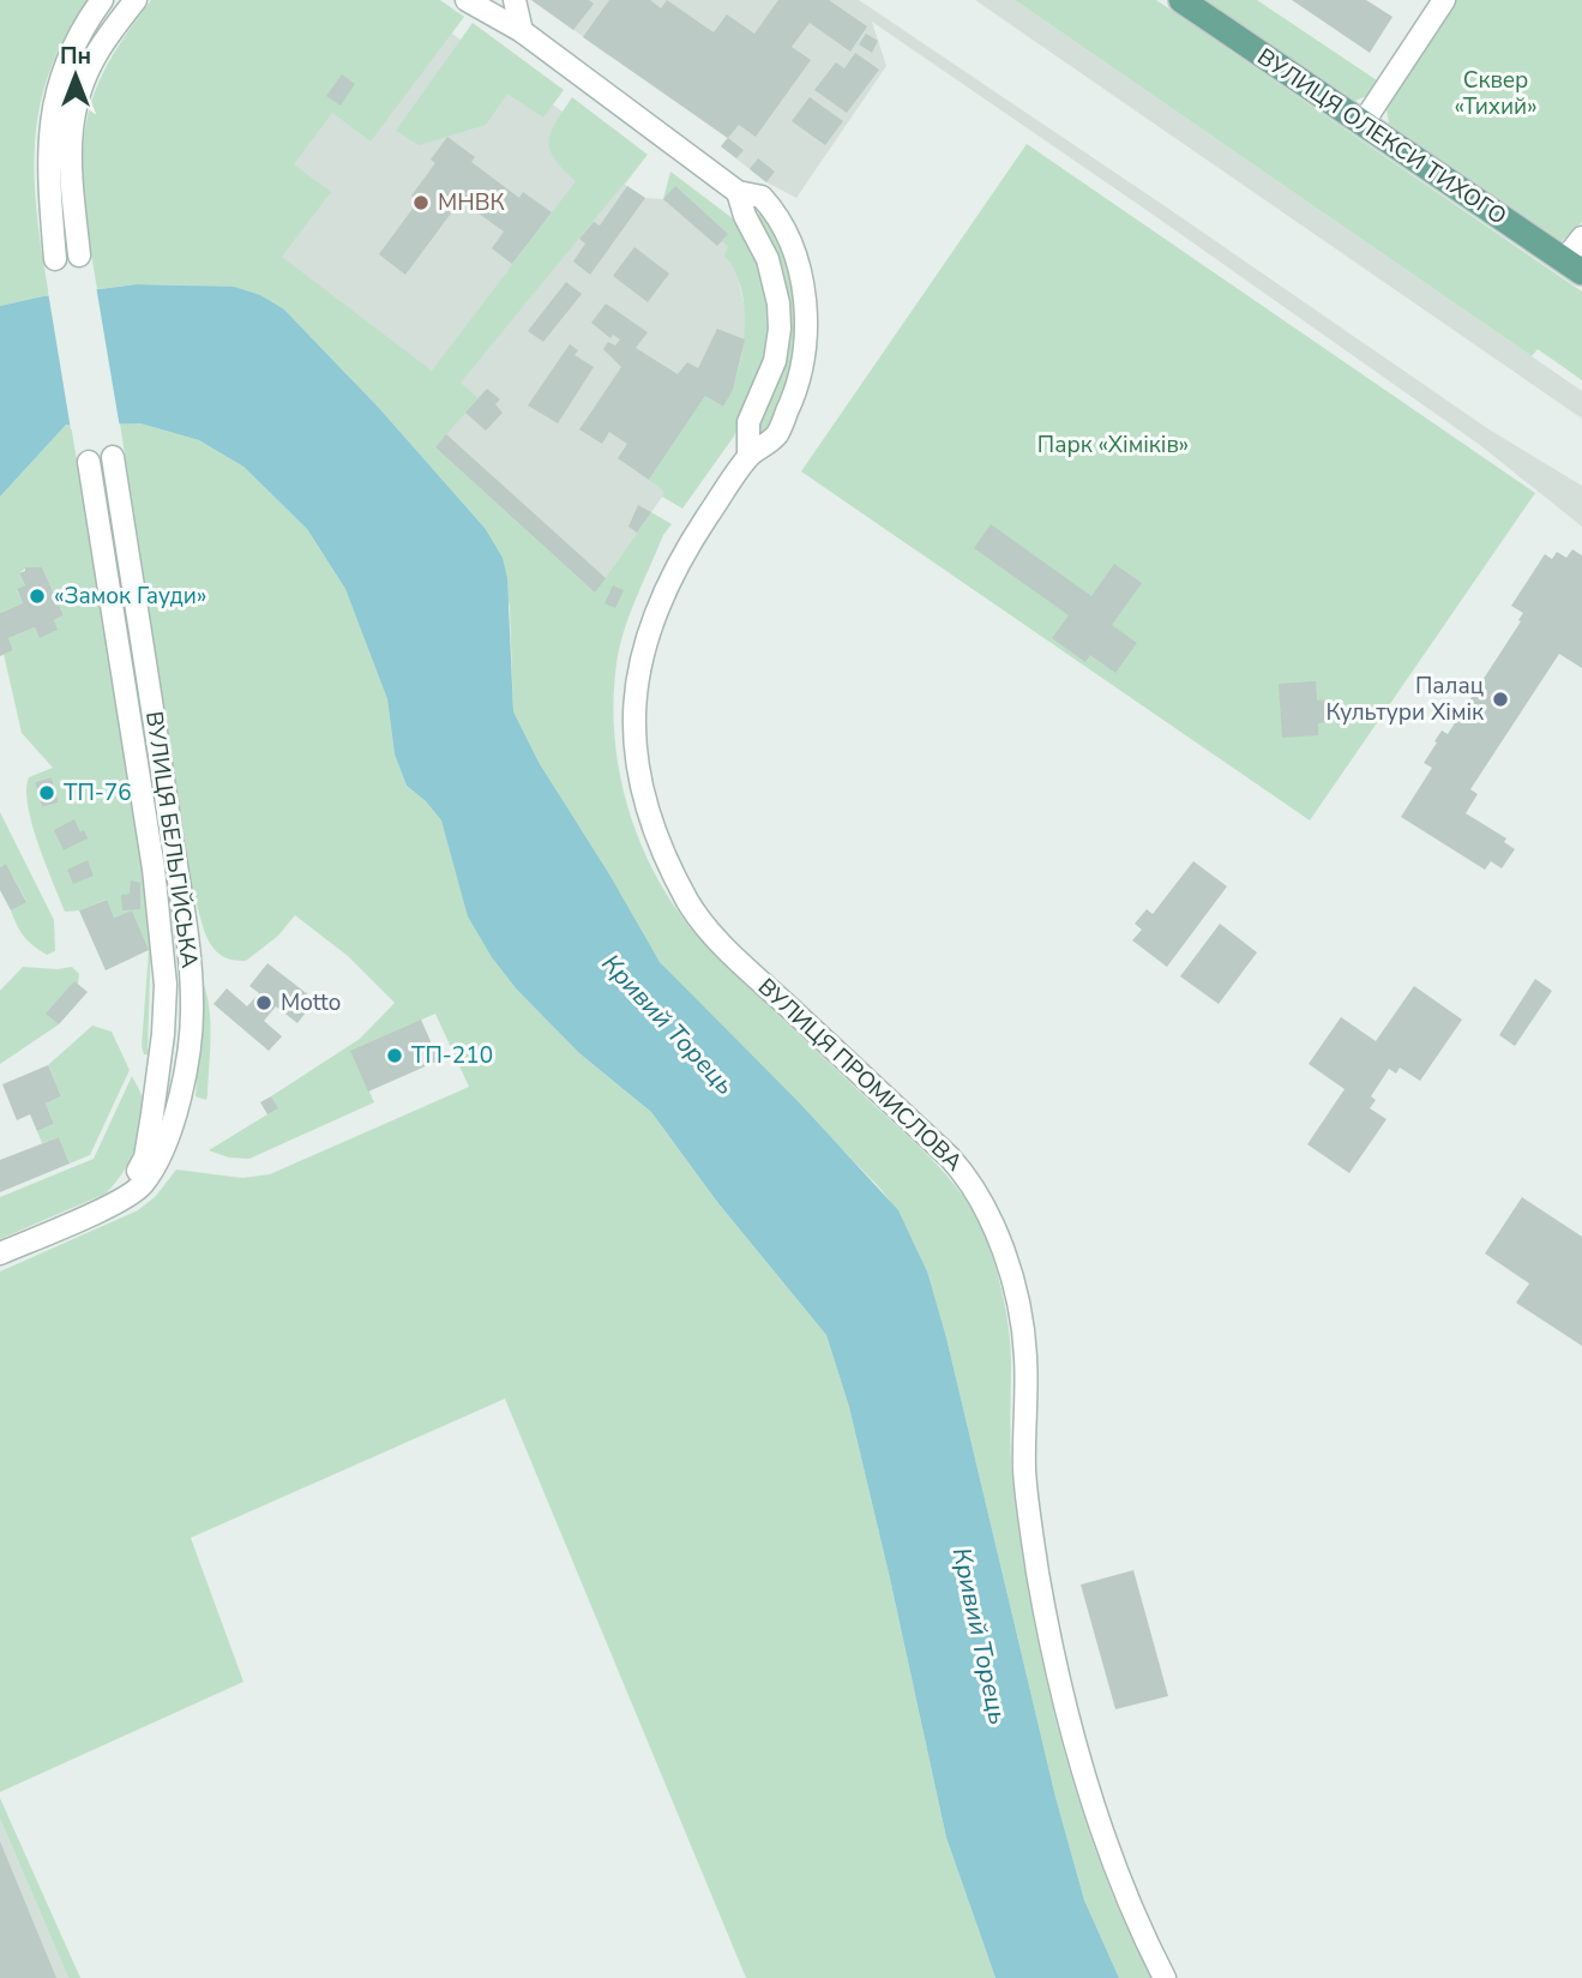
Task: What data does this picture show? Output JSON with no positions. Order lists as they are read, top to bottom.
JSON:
{
  "streets": {
    "main road": ["ВУЛИЦЯ ОЛЕКСИ ТИХОГО"],
    "street": ["ВУЛИЦЯ БЕЛЬГІЙСЬКА", "ВУЛИЦЯ ПРОМИСЛОВА"]
  },
  "water": ["Кривий Торець"],
  "parks": ["Сквер «Тихий»", "Парк «Хіміків»"],
  "places": [
    "МНВК",
    "«Замок Гауди»",
    "Палац Культури Хімік",
    "ТП-76",
    "Motto",
    "ТП-210"
  ],
  "north": "top"
}
